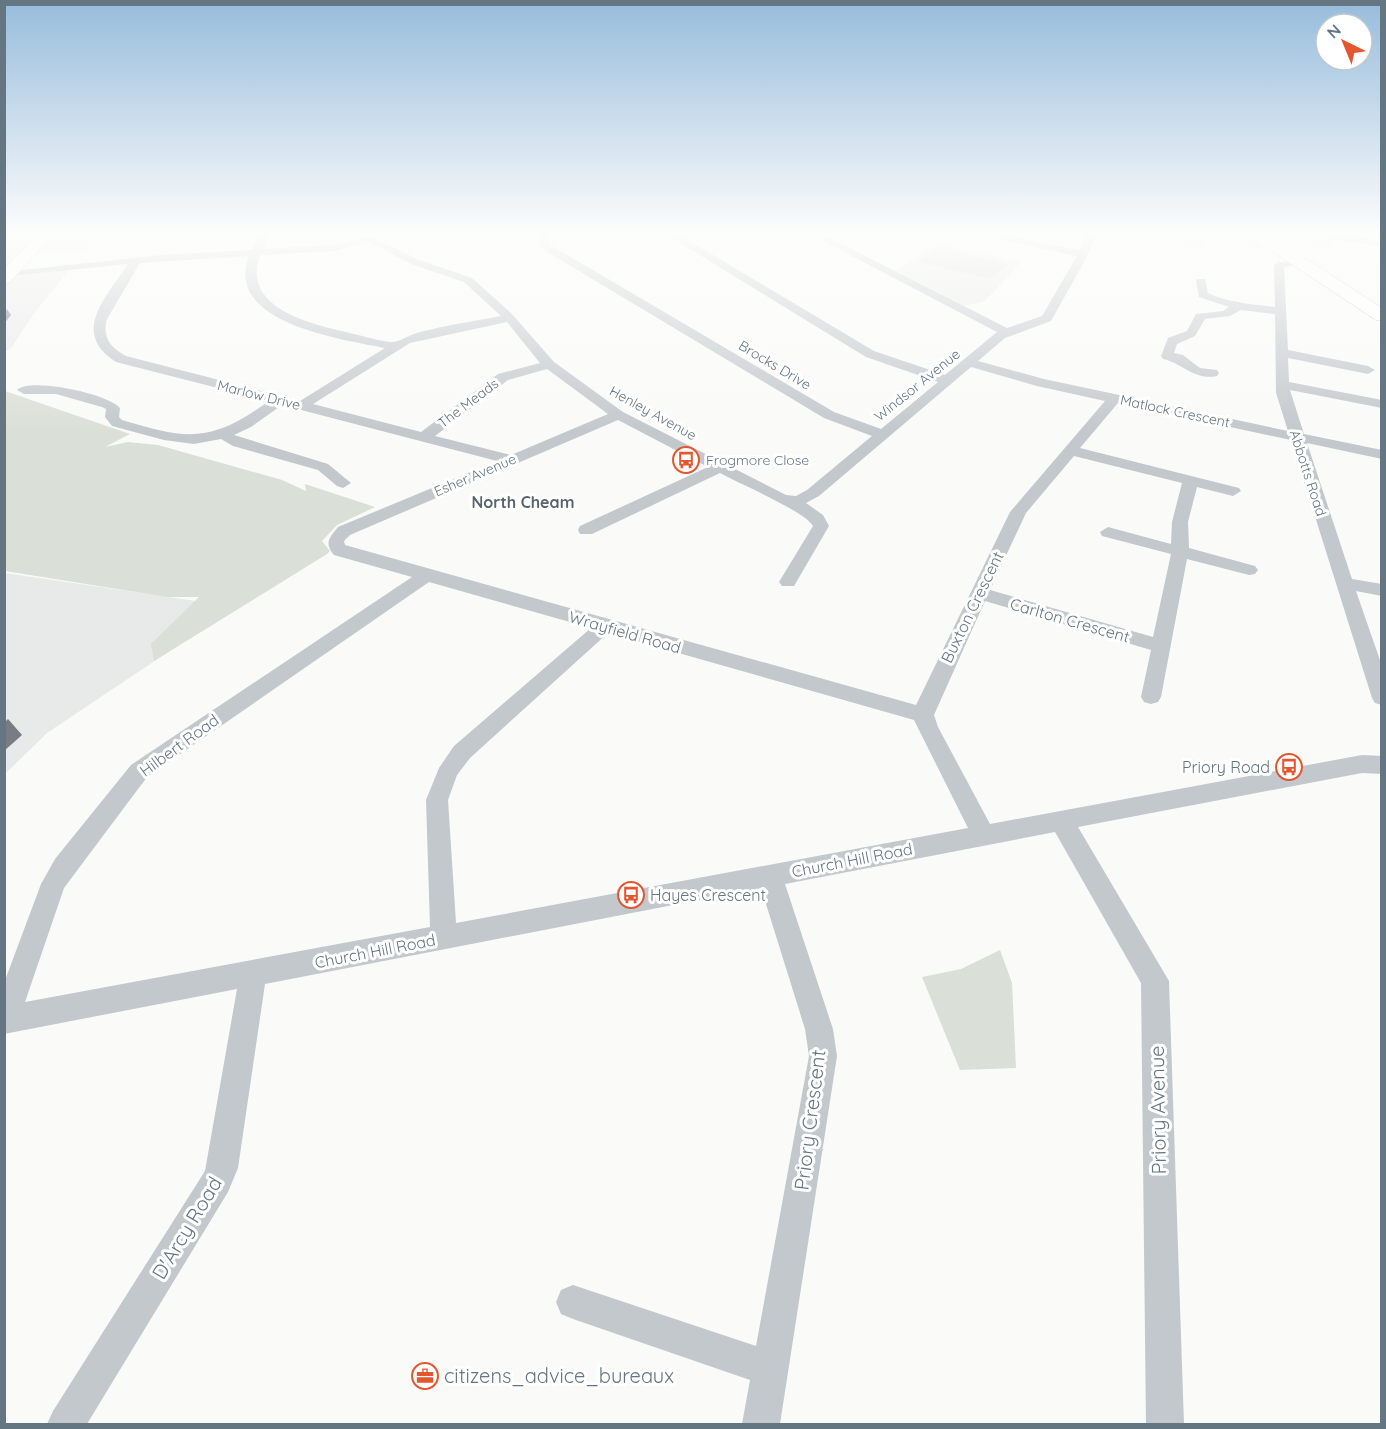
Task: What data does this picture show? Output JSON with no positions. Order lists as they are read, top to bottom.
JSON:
{
  "streets": {
    "street": [
      "Brocks Drive",
      "Windsor Avenue",
      "Marlow Drive",
      "The Meads",
      "Matlock Crescent",
      "Henley Avenue",
      "Abbotts Road",
      "Esher Avenue",
      "Buxton Crescent",
      "Carlton Crescent",
      "Wrayfield Road",
      "Hilbert Road",
      "Church Hill Road",
      "Priory Avenue",
      "Priory Crescent",
      "D'Arcy Road"
    ]
  },
  "crossings": [
    ["Brocks Drive", "Windsor Avenue"],
    ["Windsor Avenue", "Matlock Crescent"],
    ["Windsor Avenue", "Henley Avenue"],
    ["Marlow Drive", "The Meads"],
    ["Marlow Drive", "Esher Avenue"],
    ["The Meads", "Henley Avenue"],
    ["Matlock Crescent", "Abbotts Road"],
    ["Matlock Crescent", "Buxton Crescent"],
    ["Henley Avenue", "Esher Avenue"],
    ["Esher Avenue", "Wrayfield Road"],
    ["Buxton Crescent", "Carlton Crescent"],
    ["Buxton Crescent", "Wrayfield Road"],
    ["Wrayfield Road", "Hilbert Road"],
    ["Hilbert Road", "Church Hill Road"],
    ["Church Hill Road", "Priory Avenue"],
    ["Church Hill Road", "Priory Crescent"],
    ["Church Hill Road", "D'Arcy Road"]
  ],
  "districts": ["North Cheam"],
  "places": {
    "bus stop": ["Frogmore Close", "Priory Road", "Hayes Crescent"],
    "office": ["citizens_advice_bureaux"]
  },
  "north": "top left"
}
